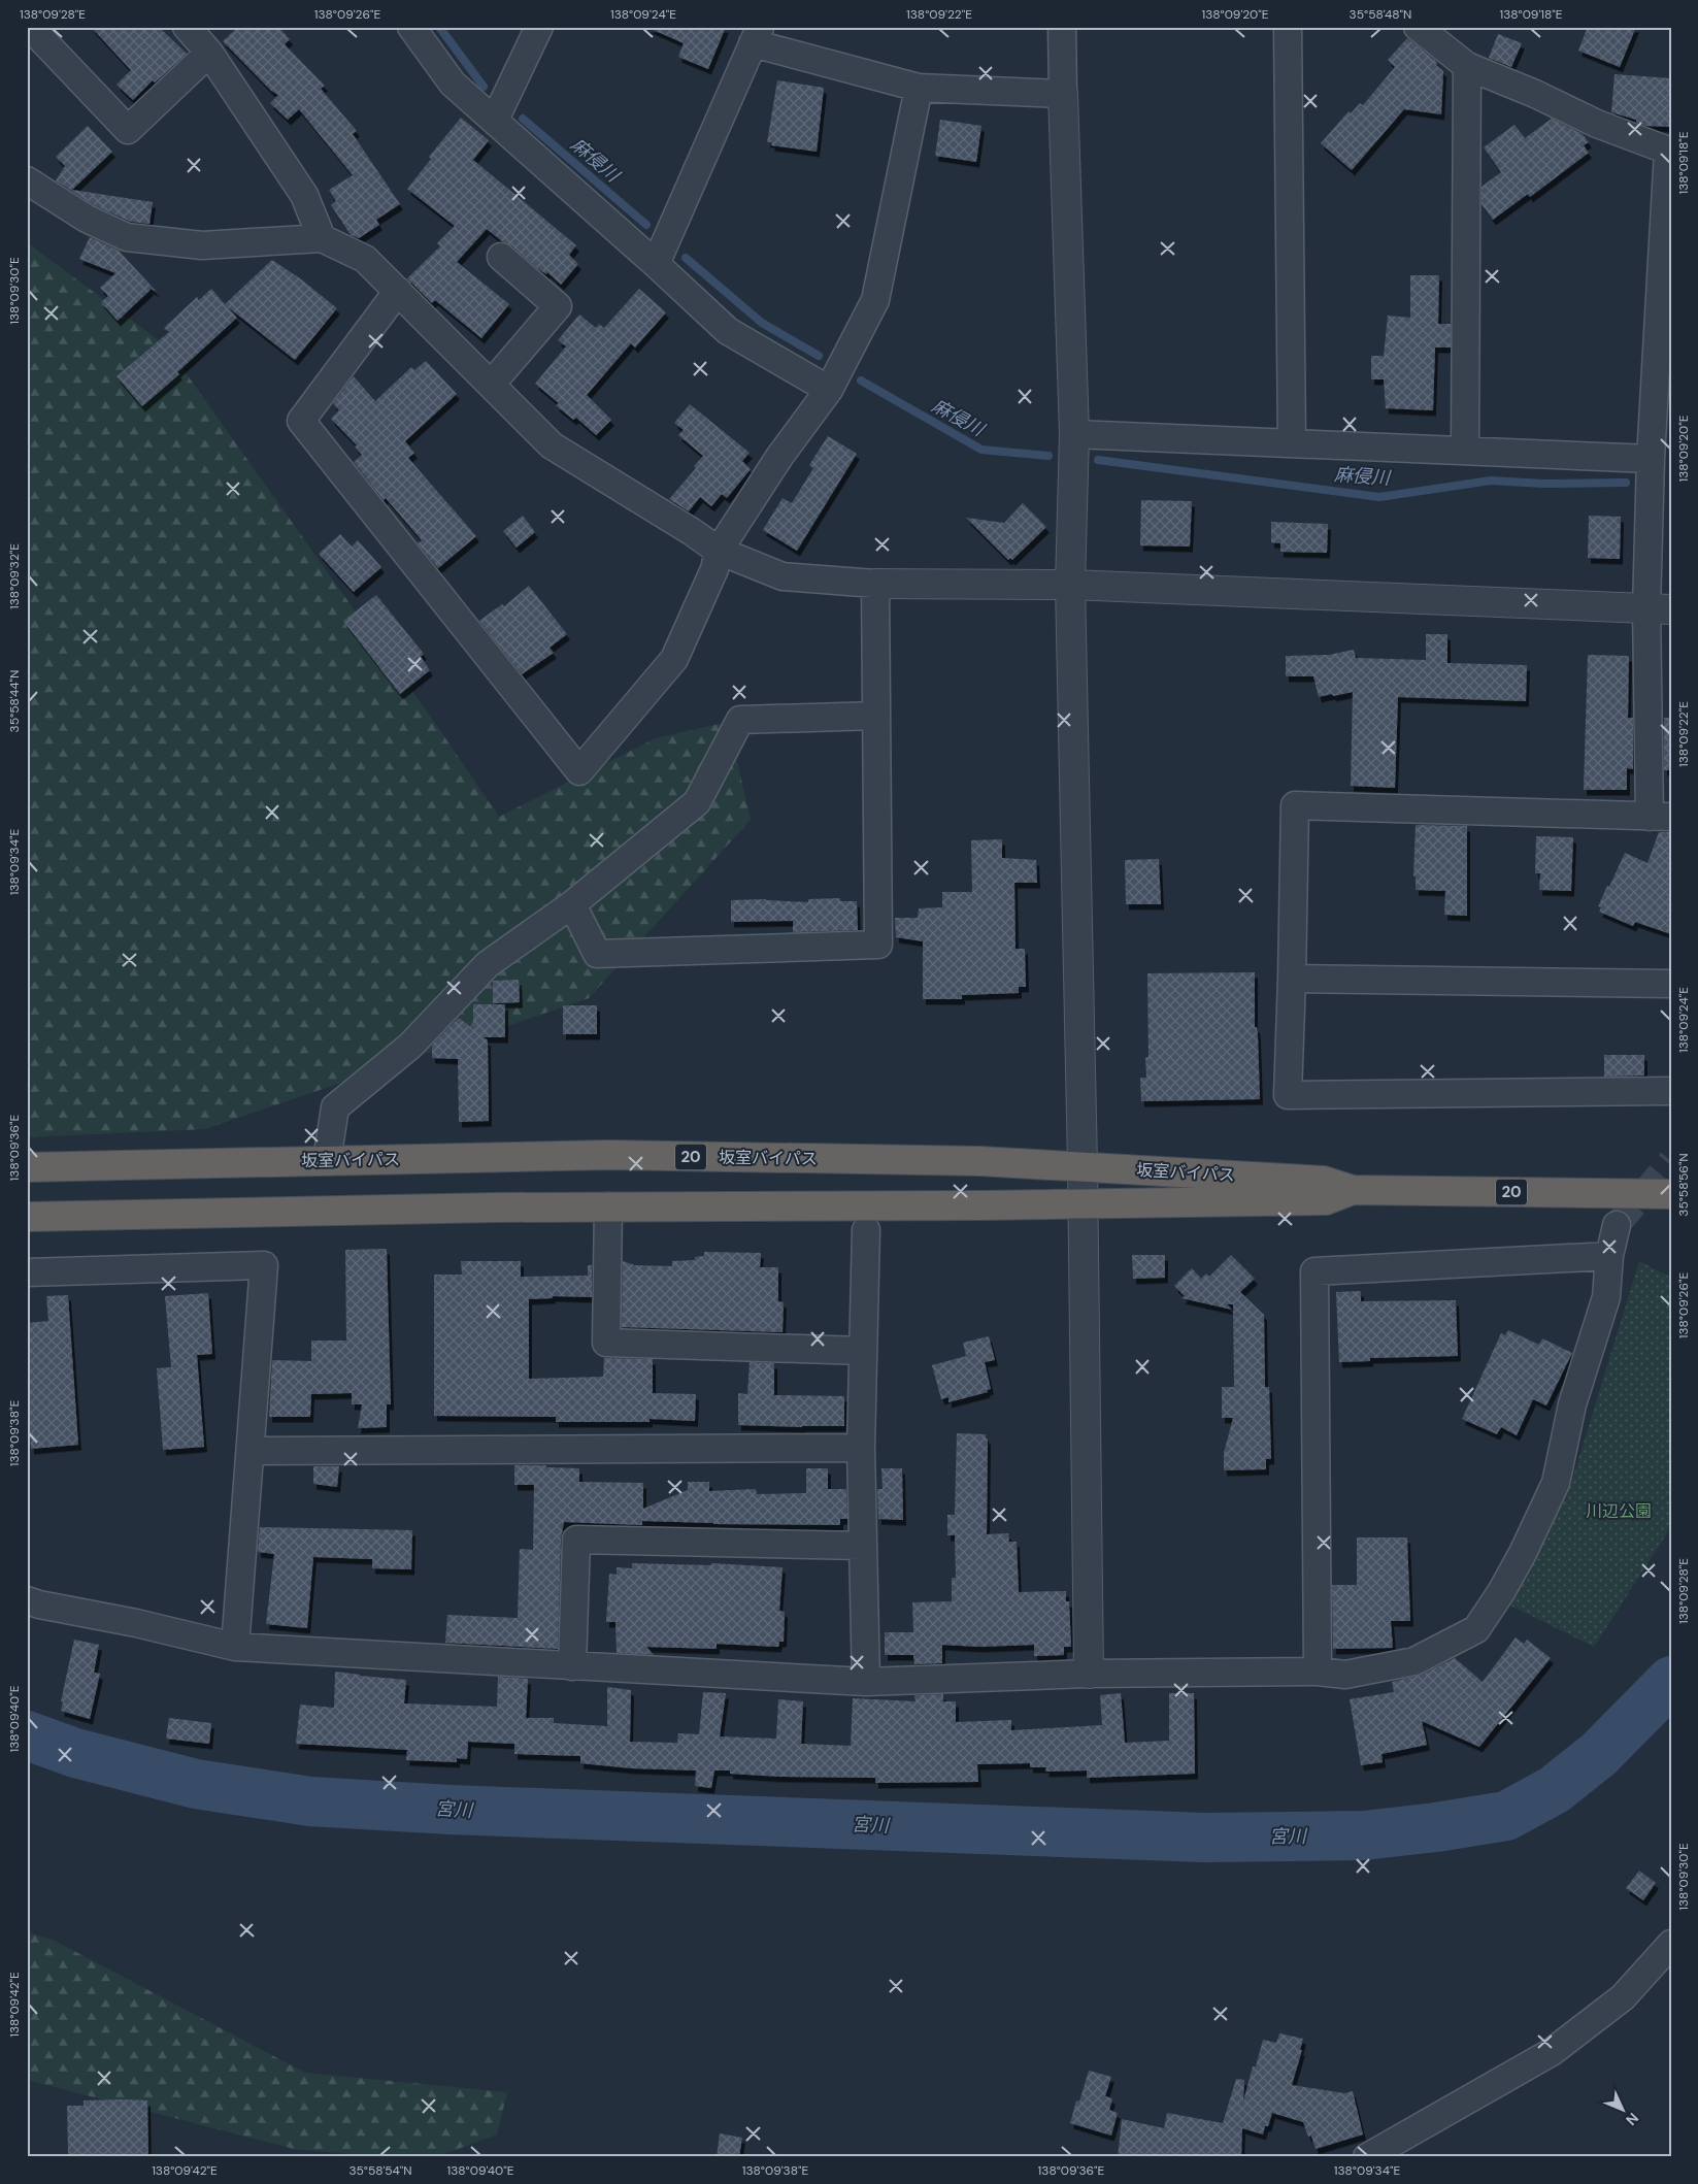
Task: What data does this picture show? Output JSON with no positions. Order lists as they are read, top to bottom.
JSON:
{
  "streets": {
    "highway": ["20", "坂室バイパス"]
  },
  "water": ["麻侵川", "宮川"],
  "parks": ["川辺公園"],
  "north": "bottom right",
  "coordinates": [
    "138°09'28\"E",
    "138°09'26\"E",
    "138°09'24\"E",
    "138°09'22\"E",
    "138°09'20\"E",
    "35°58'48\"N",
    "138°09'18\"E",
    "138°09'30\"E",
    "138°09'32\"E",
    "35°58'44\"N",
    "138°09'34\"E",
    "138°09'36\"E",
    "35°58'56\"N",
    "138°09'38\"E",
    "138°09'40\"E",
    "138°09'42\"E",
    "35°58'54\"N"
  ]
}
